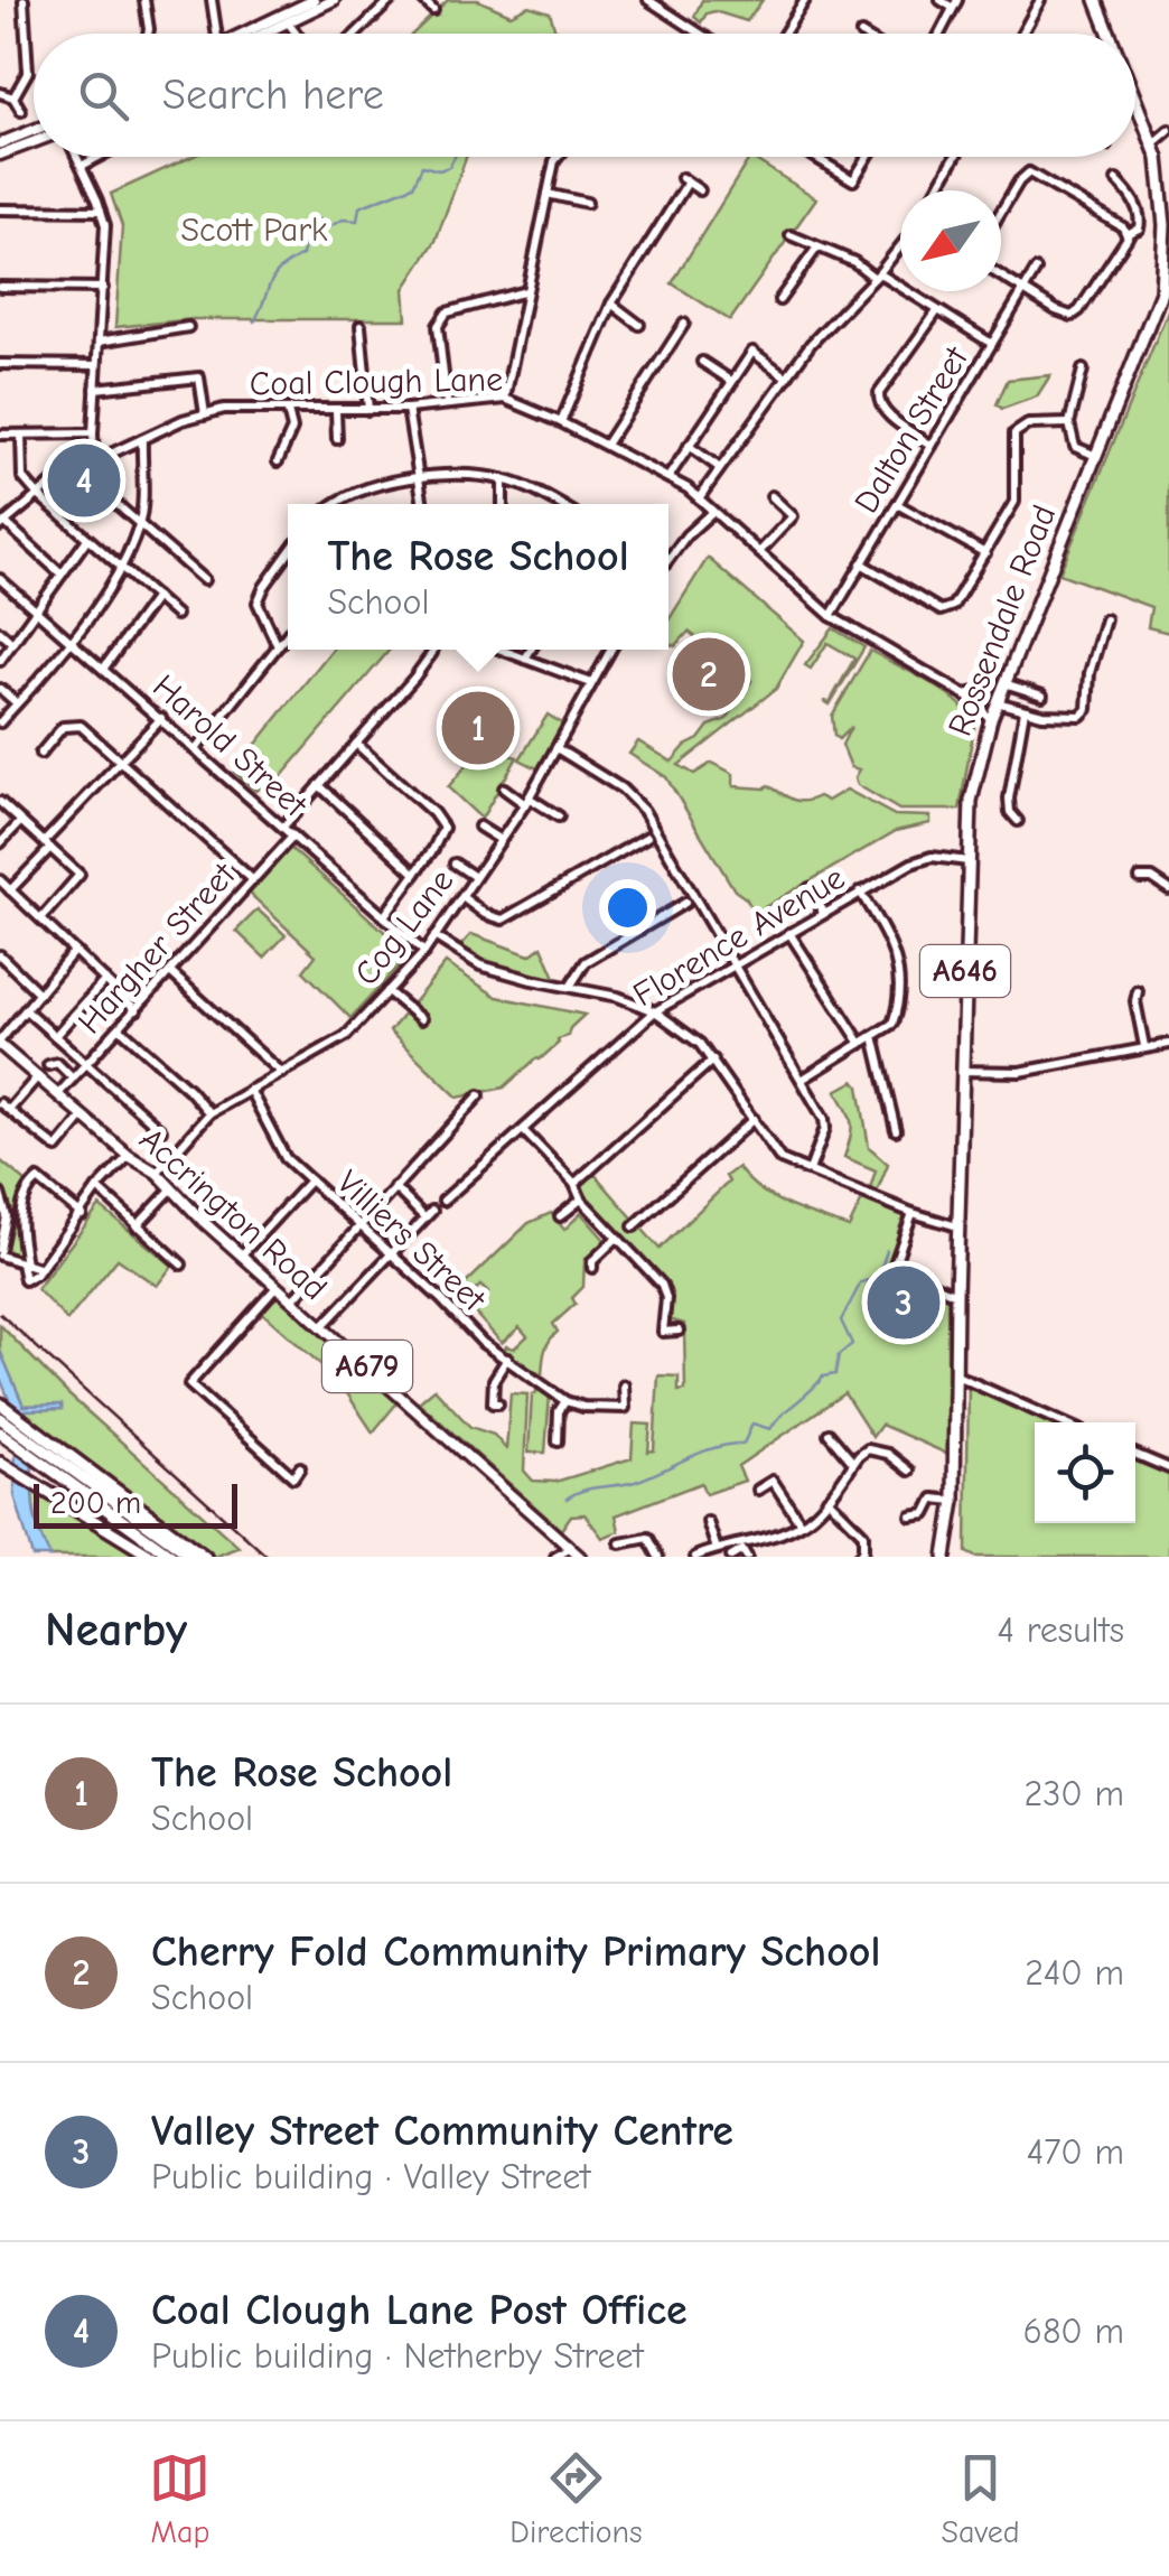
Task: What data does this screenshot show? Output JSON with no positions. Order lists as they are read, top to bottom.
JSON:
{
  "streets": {
    "highway": ["Rossendale Road", "A646"],
    "main road": ["Accrington Road", "A679"],
    "street": [
      "Coal Clough Lane",
      "Dalton Street",
      "Harold Street",
      "Cog Lane",
      "Florence Avenue",
      "Hargher Street",
      "Villiers Street"
    ]
  },
  "crossings": [
    ["Coal Clough Lane", "Dalton Street"],
    ["Coal Clough Lane", "Rossendale Road"],
    ["Rossendale Road", "Florence Avenue"],
    ["Harold Street", "Cog Lane"],
    ["Harold Street", "Hargher Street"],
    ["Cog Lane", "Accrington Road"],
    ["Cog Lane", "Villiers Street"],
    ["Hargher Street", "Accrington Road"]
  ],
  "parks": ["Scott Park"],
  "scale_bar": "200 m",
  "north": "bottom left",
  "page": {
    "search": "Search here",
    "pins": [
      "4",
      "2",
      "1",
      "3"
    ],
    "popup": ["The Rose School", "School"],
    "scale": "200 m",
    "heading": ["Nearby", "4 results"],
    "list": [
      {
        "mark": "1",
        "name": "The Rose School",
        "note": "School",
        "value": "230 m"
      },
      {
        "mark": "2",
        "name": "Cherry Fold Community Primary School",
        "note": "School",
        "value": "240 m"
      },
      {
        "mark": "3",
        "name": "Valley Street Community Centre",
        "note": "Public building · Valley Street",
        "value": "470 m"
      },
      {
        "mark": "4",
        "name": "Coal Clough Lane Post Office",
        "note": "Public building · Netherby Street",
        "value": "680 m"
      }
    ],
    "nav": ["Map", "Directions", "Saved"]
  }
}
